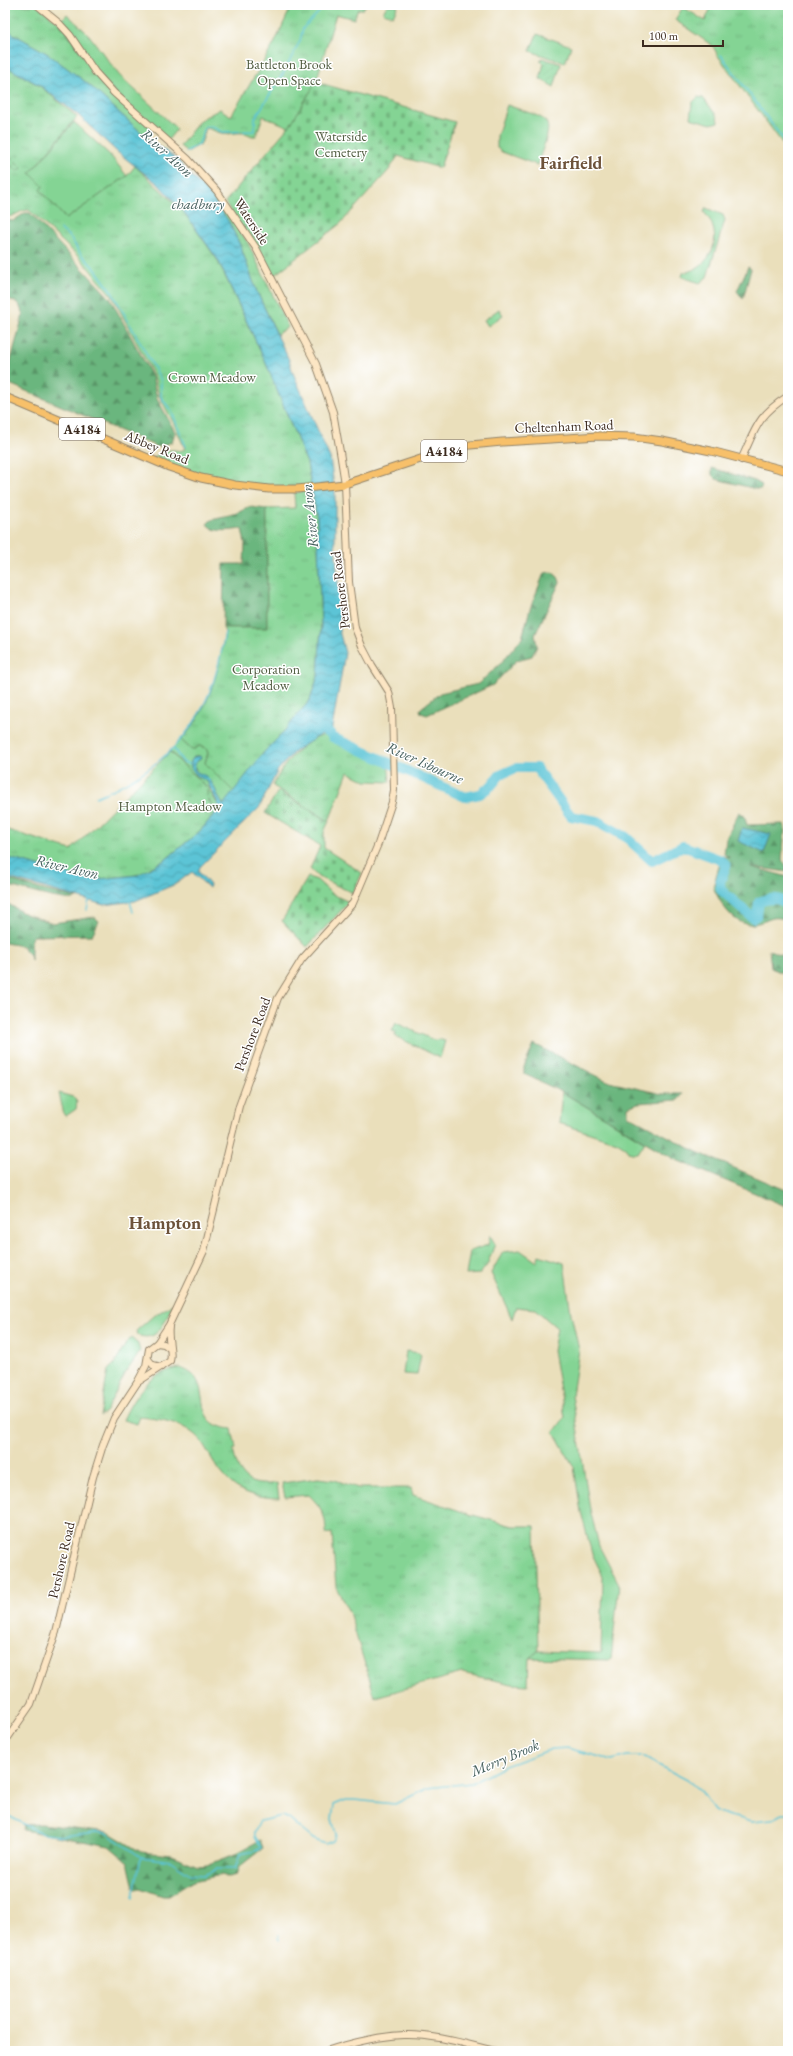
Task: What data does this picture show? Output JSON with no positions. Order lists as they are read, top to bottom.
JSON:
{
  "streets": {
    "main road": [
      "Waterside",
      "Cheltenham Road",
      "A4184",
      "Abbey Road",
      "Pershore Road"
    ]
  },
  "crossings": [
    ["Waterside", "Cheltenham Road"],
    ["Waterside", "Pershore Road"],
    ["Cheltenham Road", "Abbey Road"],
    ["Cheltenham Road", "Pershore Road"]
  ],
  "districts": ["Fairfield", "Hampton"],
  "water": [
    "River Avon",
    "chadbury",
    "River Isbourne",
    "Merry Brook"
  ],
  "parks": [
    "Battleton Brook Open Space",
    "Waterside Cemetery",
    "Crown Meadow",
    "Corporation Meadow",
    "Hampton Meadow"
  ],
  "scale_bar": "100 m"
}
